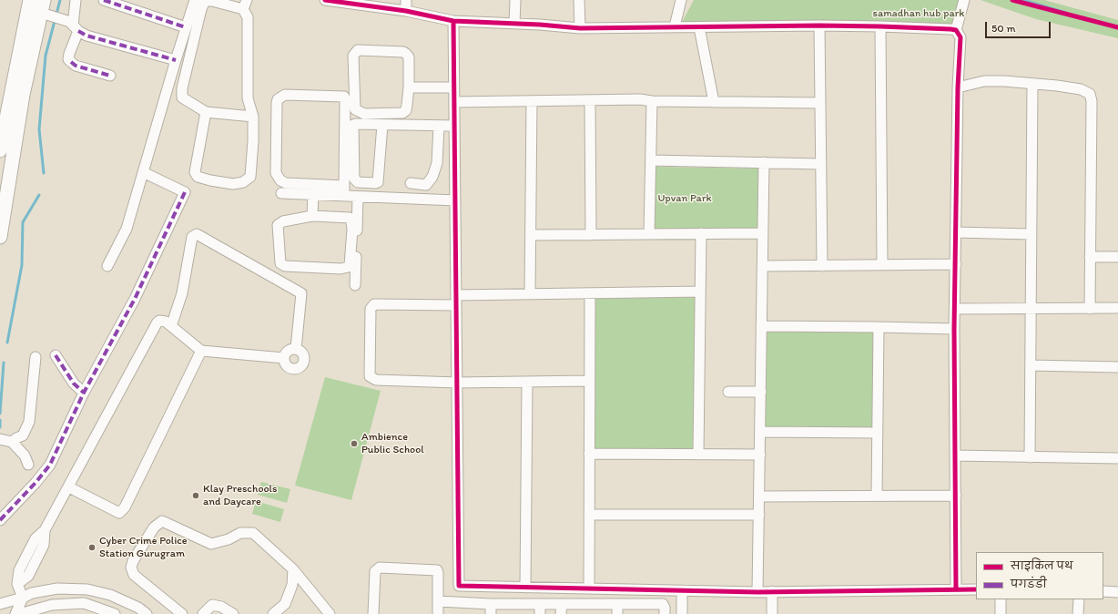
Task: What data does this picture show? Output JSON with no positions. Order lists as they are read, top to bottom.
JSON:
{
  "parks": ["samadhan hub park", "Upvan Park"],
  "places": ["Ambience Public School", "Klay Preschools and Daycare", "Cyber Crime Police Station Gurugram"],
  "legend": ["साइकिल पथ", "पगडंडी"],
  "scale_bar": "50 m"
}
